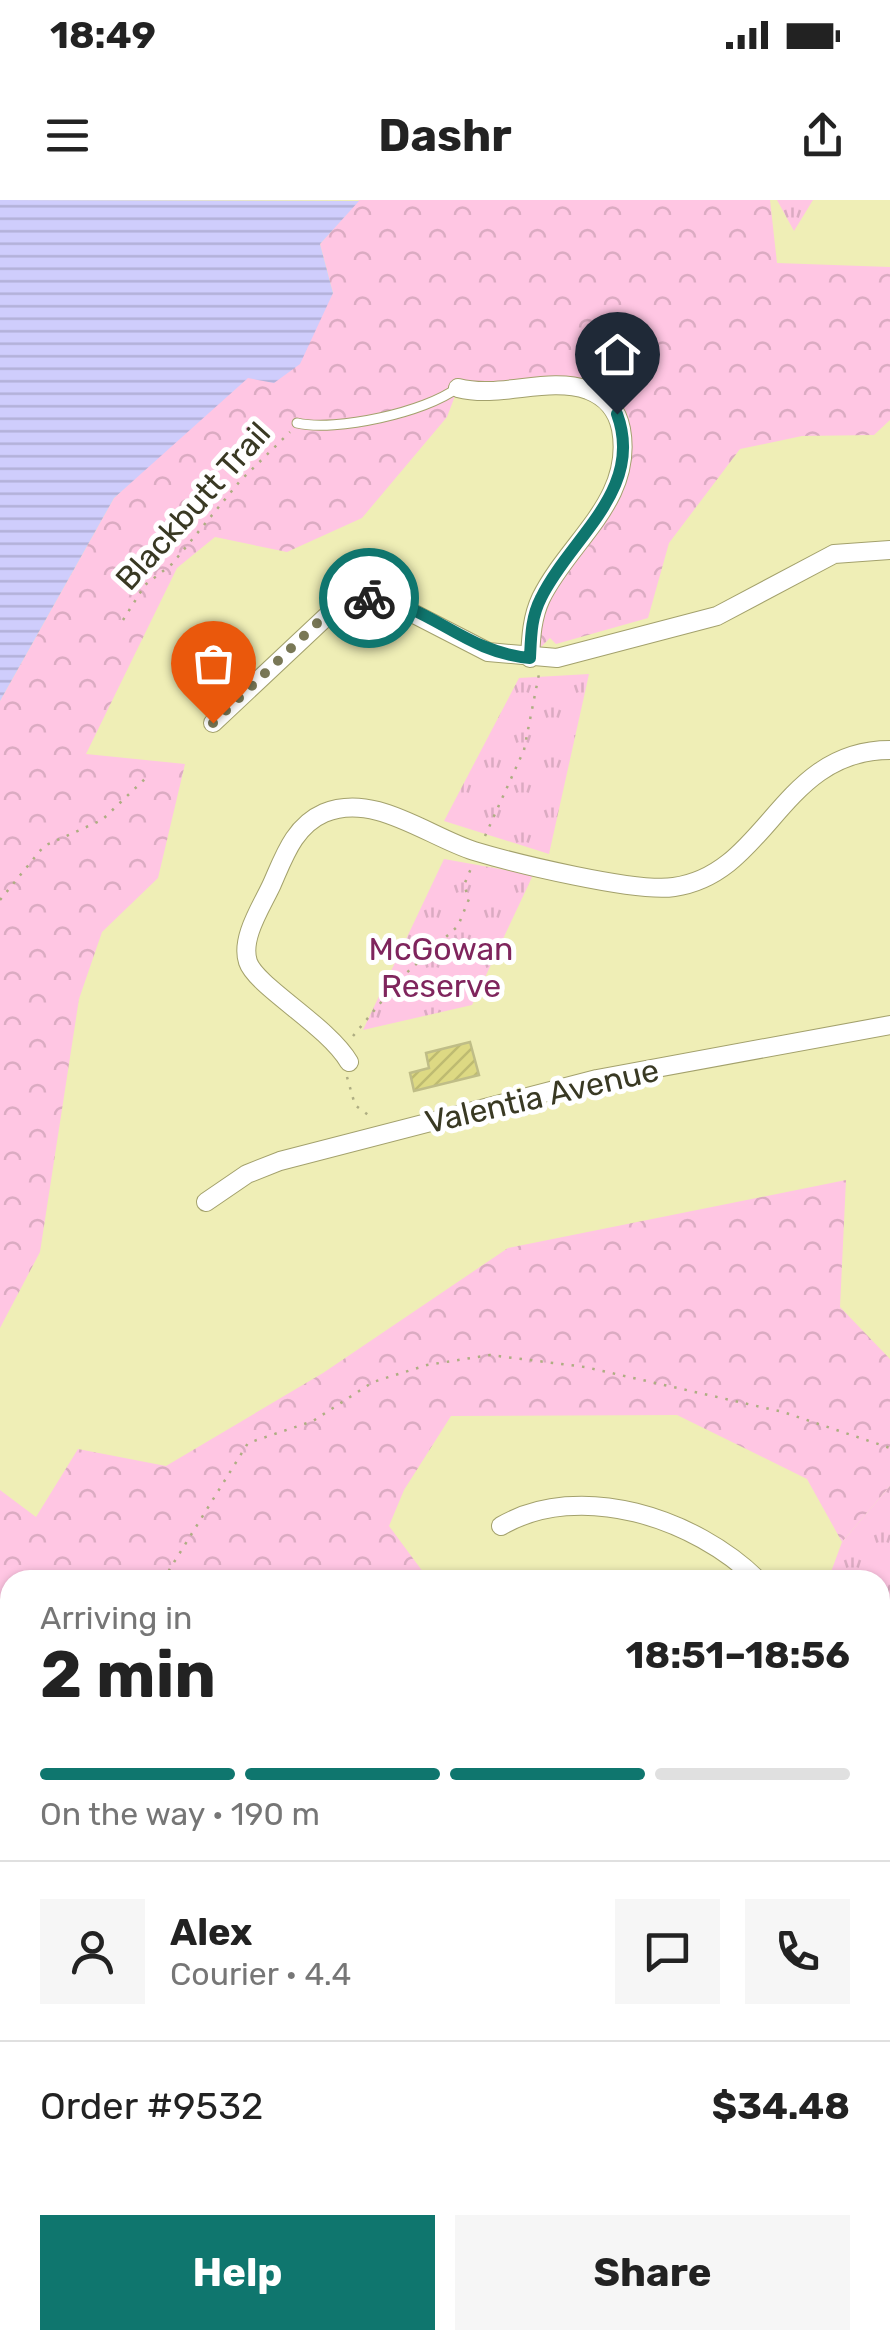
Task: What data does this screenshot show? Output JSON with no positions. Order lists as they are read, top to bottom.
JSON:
{
  "streets": {
    "street": ["Valentia Avenue"],
    "path": ["Blackbutt Trail"]
  },
  "parks": ["McGowan Reserve"],
  "page": {
    "status": "18:49",
    "header": "Dashr",
    "heading": ["2 min", "Arriving in", "18:51–18:56"],
    "panel": [
      "Alex",
      "Courier · 4.4",
      "Order #9532",
      "$34.48"
    ],
    "bar": "On the way · 190 m",
    "buttons": ["Help", "Share"]
  }
}
